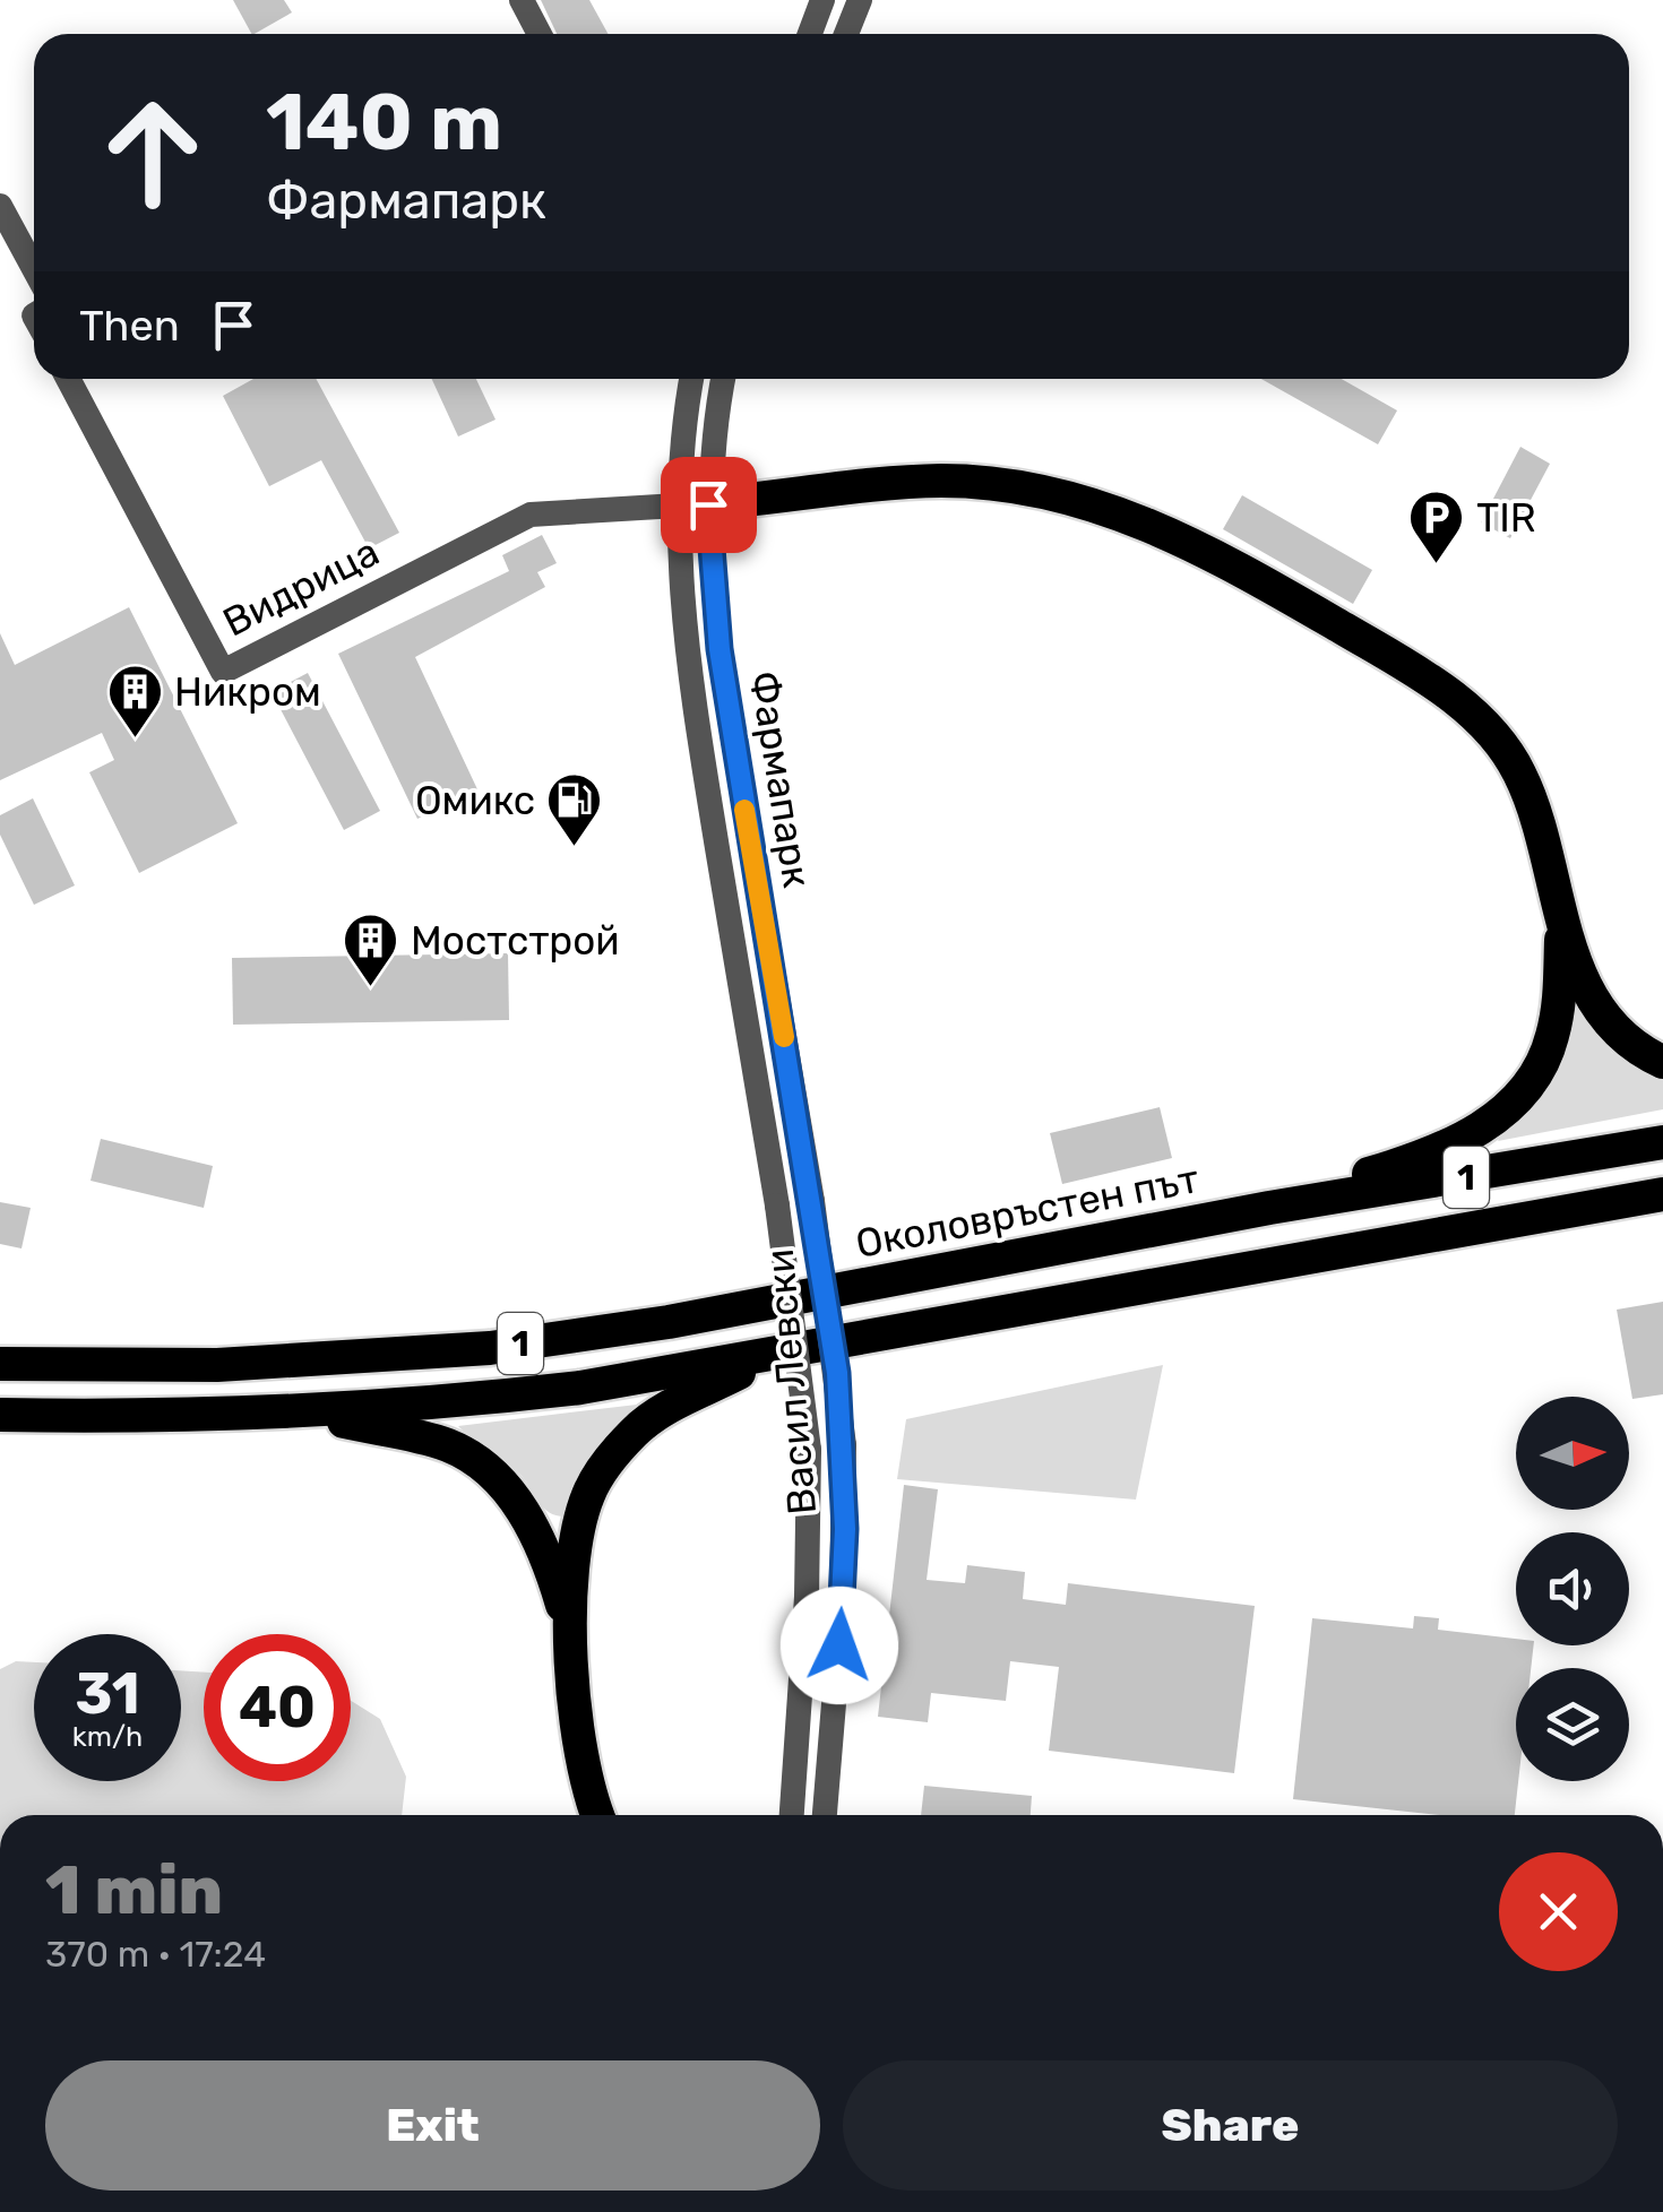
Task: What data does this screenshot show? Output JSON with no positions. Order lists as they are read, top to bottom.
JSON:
{
  "streets": {
    "highway": ["1", "Околовръстен път"],
    "street": ["Видрица", "Фармапарк", "Васил Левски"]
  },
  "crossings": [
    ["Видрица", "Фармапарк"],
    ["Фармапарк", "Васил Левски"]
  ],
  "places": {
    "parking": ["TIR"],
    "building": ["Никром", "Мостстрой"],
    "fuel station": ["Омикс"]
  },
  "north": "right",
  "page": {
    "turn": ["140 m", "Фармапарк"],
    "then": "Then",
    "speed": "31 km/h",
    "limit": "40",
    "heading": ["1 min", "370 m · 17:24"],
    "buttons": ["Exit", "Share"]
  }
}
